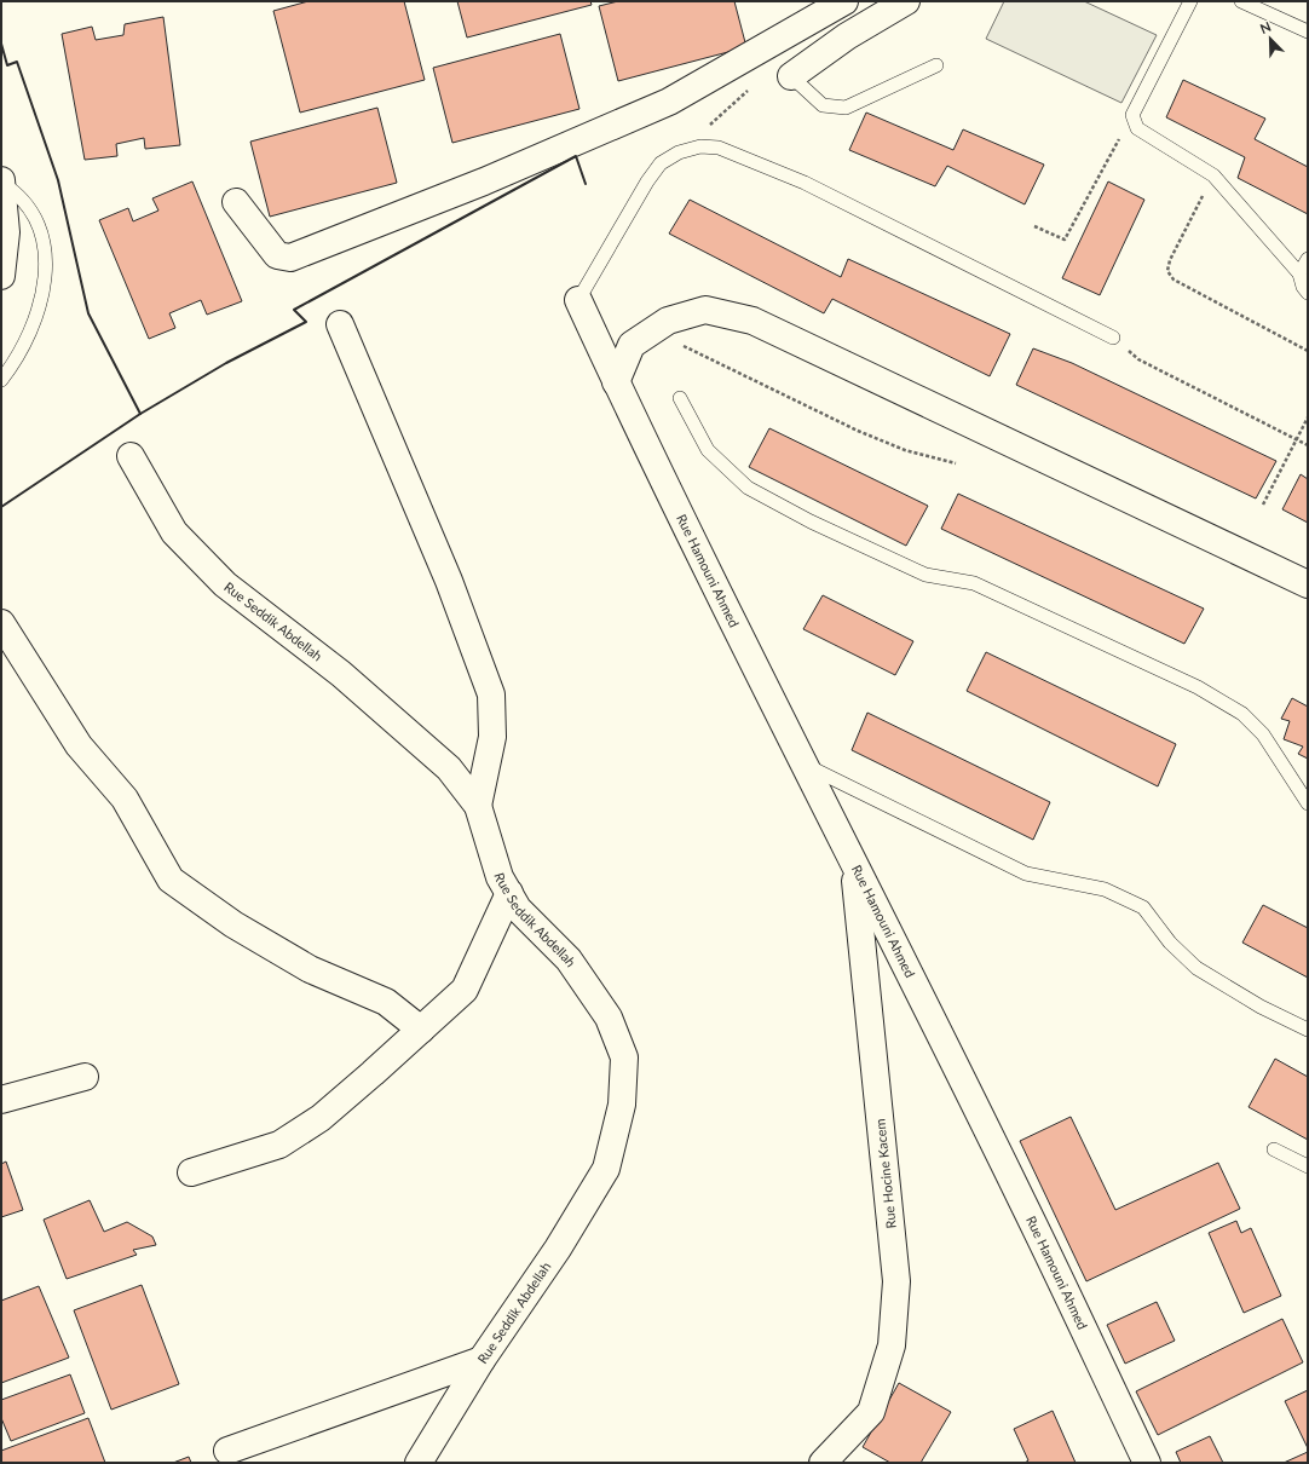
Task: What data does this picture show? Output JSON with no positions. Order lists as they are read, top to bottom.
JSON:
{
  "streets": {
    "main road": ["Rue Hamouni Ahmed", "Rue Seddik Abdellah", "Rue Hocine Kacem"]
  },
  "crossings": [
    ["Rue Hamouni Ahmed", "Rue Hocine Kacem"]
  ],
  "north": "top left"
}
